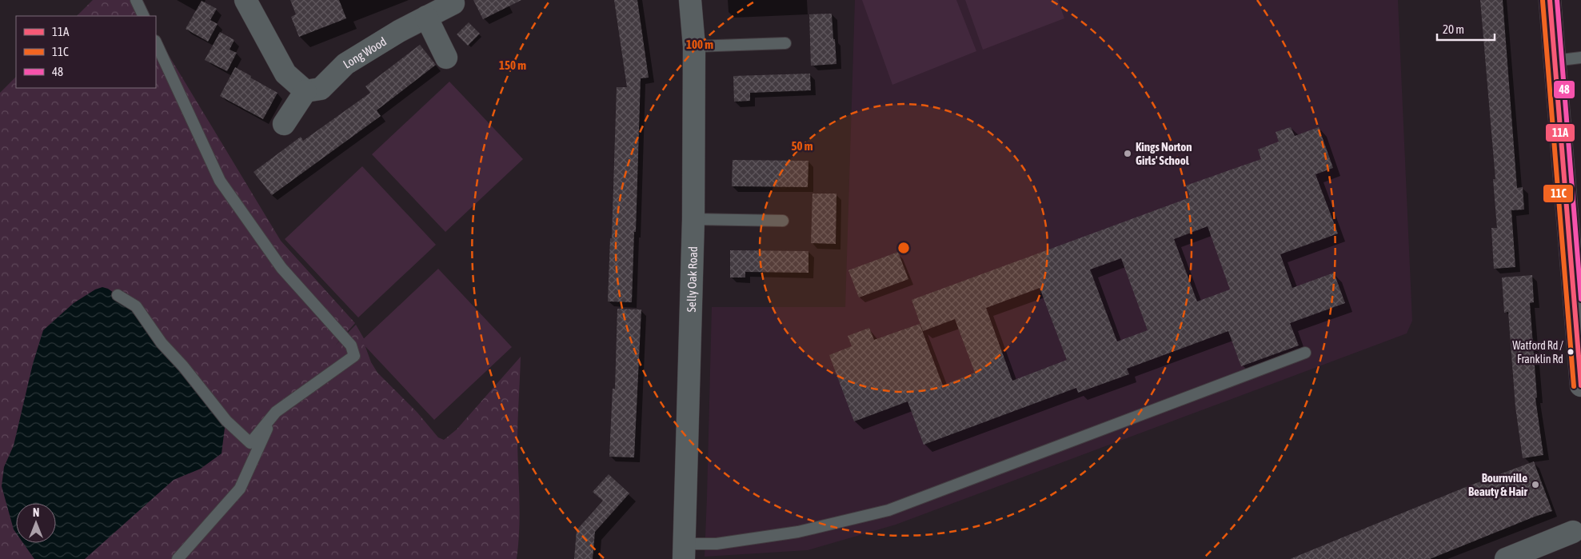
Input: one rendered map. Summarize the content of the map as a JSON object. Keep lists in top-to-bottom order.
{
  "streets": {
    "street": ["Long Wood", "Selly Oak Road"]
  },
  "places": ["Kings Norton Girls' School", "Watford Rd / Franklin Rd", "Bournville Beauty & Hair"],
  "lines": ["transit line 11A", "transit line 48", "transit line 11C"],
  "legend": ["11A", "11C", "48"],
  "scale_bar": "20 m",
  "north": "top",
  "rings": ["100 m", "150 m", "50 m"]
}
